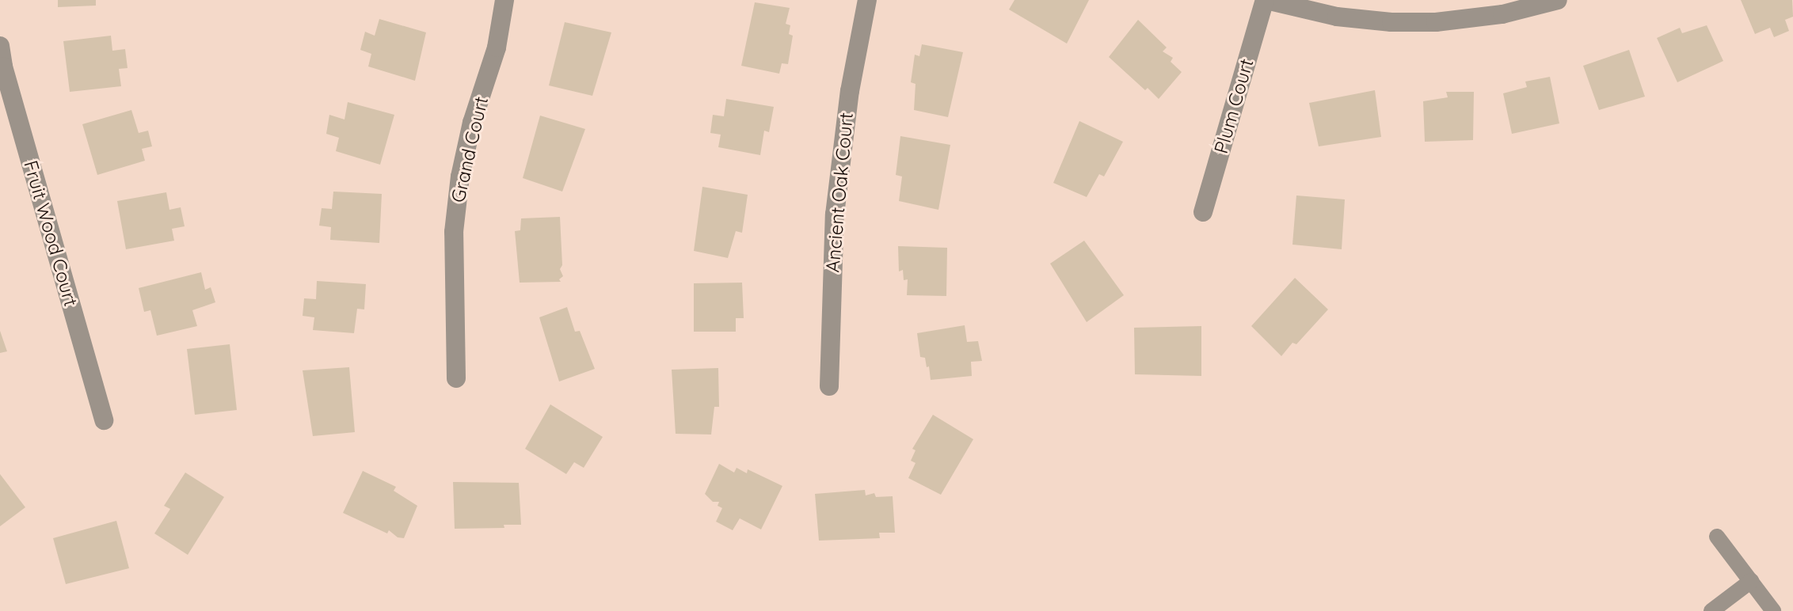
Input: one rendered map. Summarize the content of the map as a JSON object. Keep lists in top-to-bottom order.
{
  "streets": {
    "street": [
      "Plum Court",
      "Grand Court",
      "Ancient Oak Court",
      "Fruit Wood Court"
    ]
  }
}
